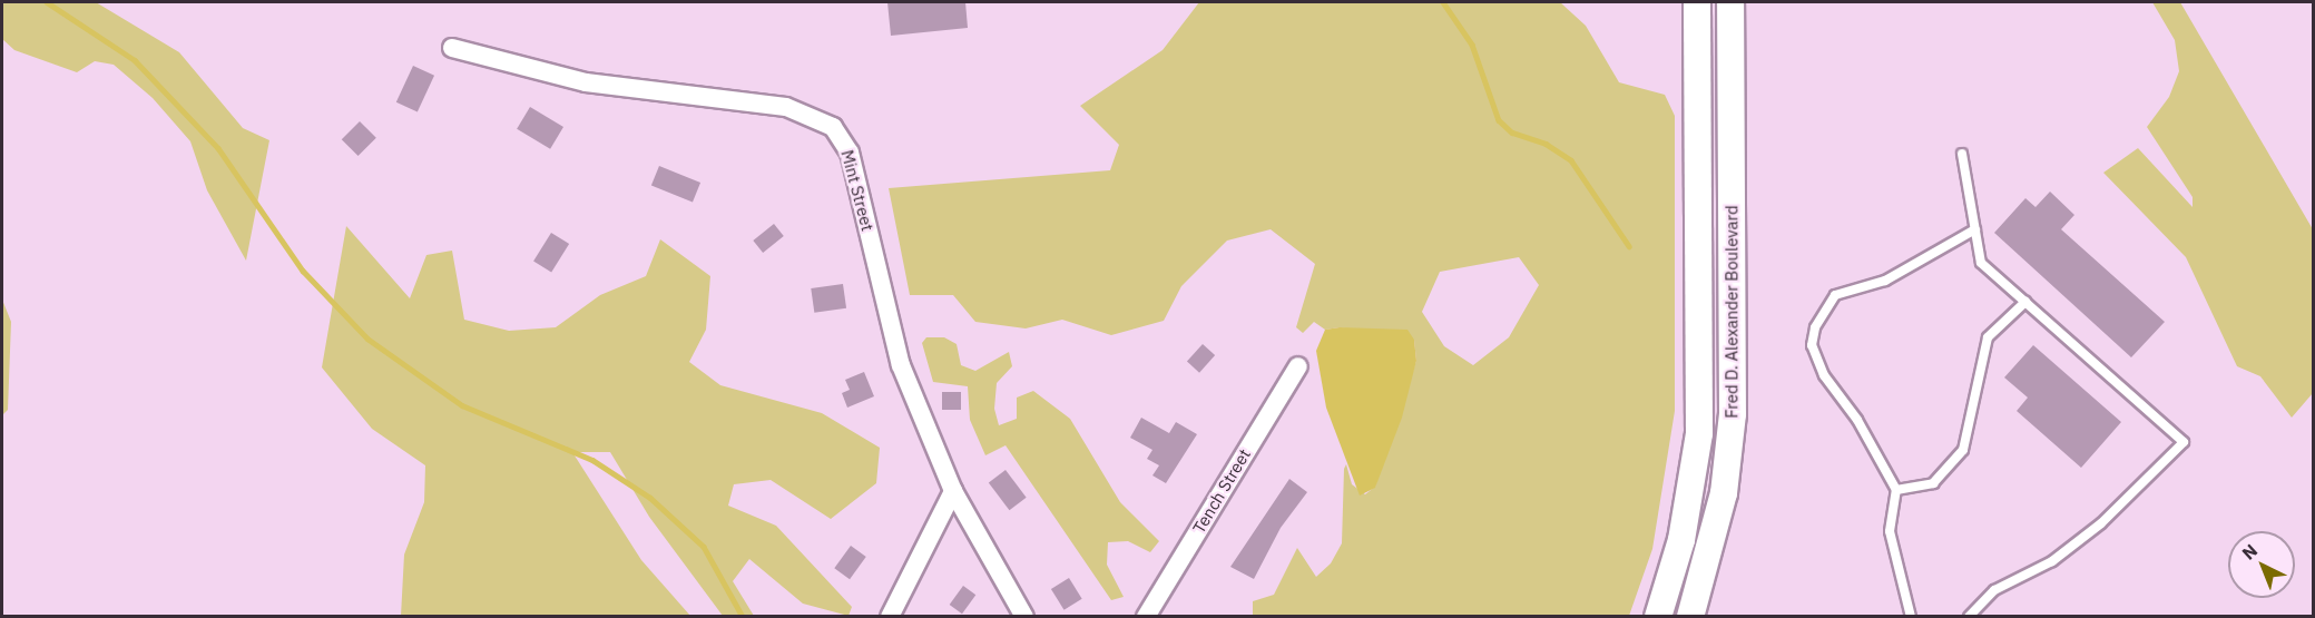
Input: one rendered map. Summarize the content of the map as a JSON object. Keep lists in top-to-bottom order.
{
  "streets": {
    "main road": ["Fred D. Alexander Boulevard"],
    "street": ["Mint Street", "Tench Street"]
  },
  "north": "top left"
}
